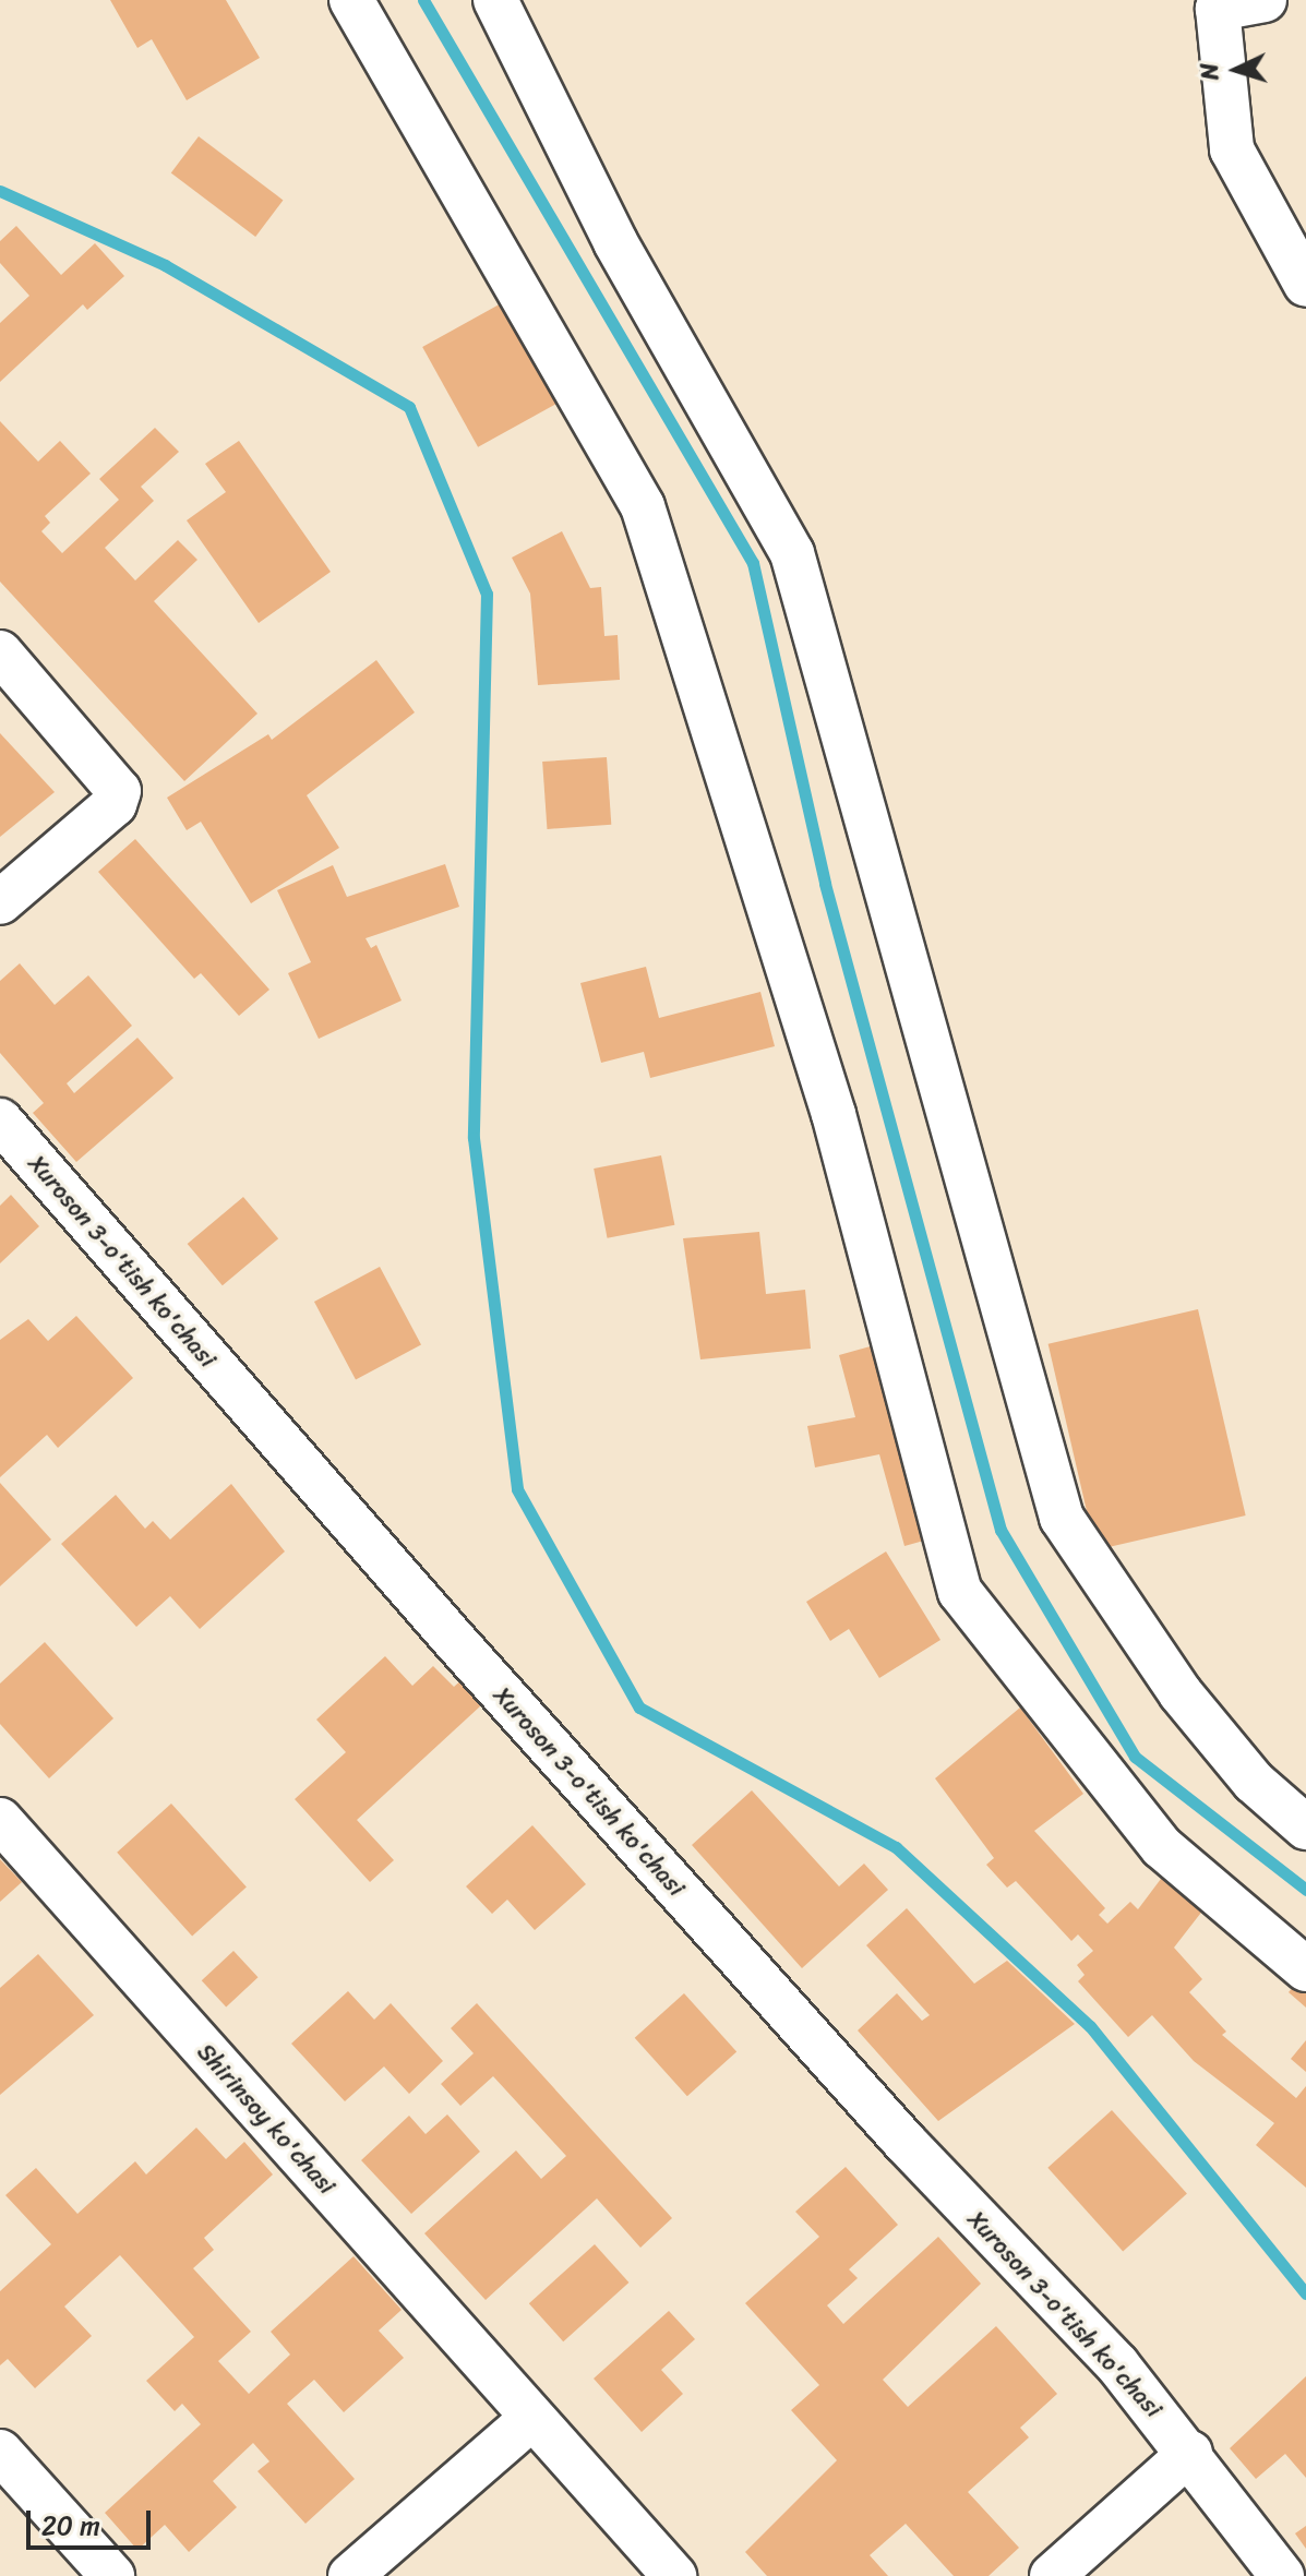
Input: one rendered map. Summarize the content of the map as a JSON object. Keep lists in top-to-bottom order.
{
  "streets": {
    "street": ["Xuroson 3-o'tish ko'chasi", "Shirinsoy ko'chasi"]
  },
  "scale_bar": "20 m",
  "north": "left"
}
